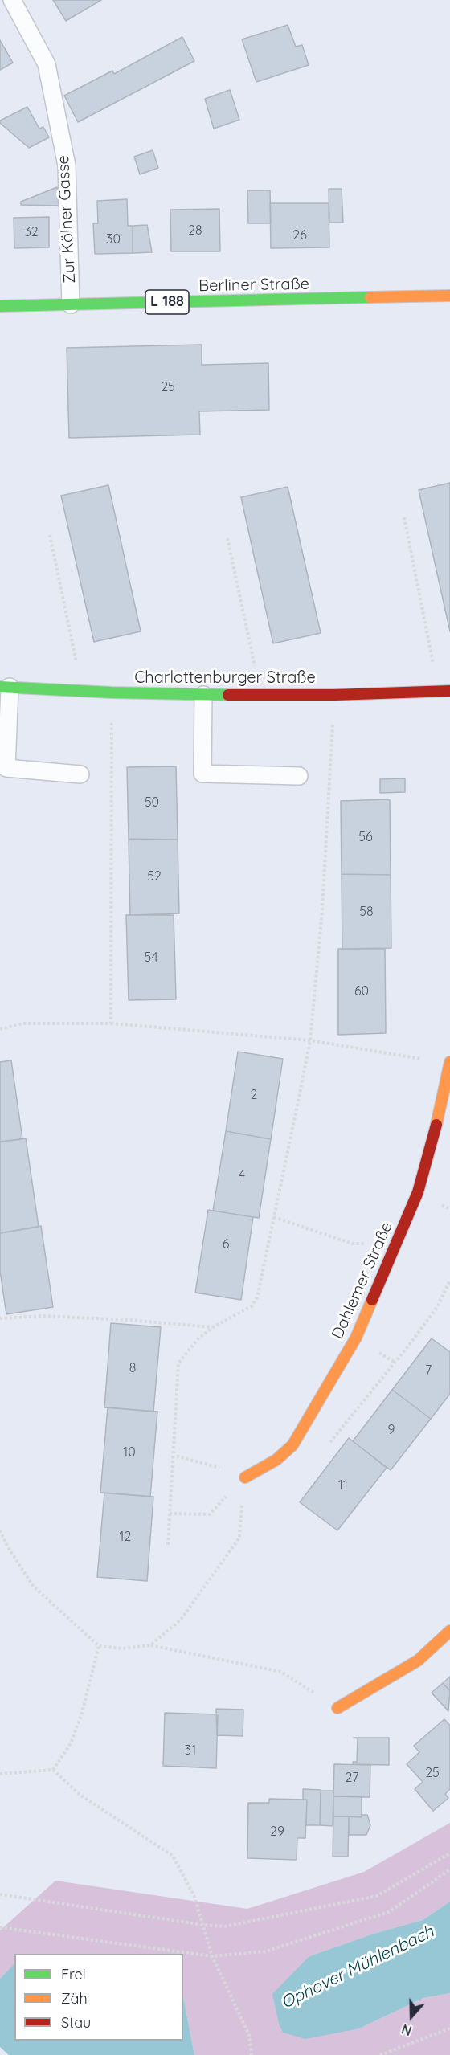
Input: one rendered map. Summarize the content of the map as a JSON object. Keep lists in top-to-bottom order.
{
  "streets": {
    "street": [
      "Berliner Straße",
      "L 188",
      "Charlottenburger Straße",
      "Dahlemer Straße"
    ],
    "lane": ["Zur Kölner Gasse"]
  },
  "crossings": [
    ["Zur Kölner Gasse", "Berliner Straße"]
  ],
  "water": ["Ophover Mühlenbach"],
  "house_numbers": [
    "28",
    "32",
    "26",
    "30",
    "25",
    "50",
    "56",
    "52",
    "58",
    "54",
    "60",
    "2",
    "4",
    "6",
    "8",
    "7",
    "9",
    "10",
    "11",
    "12",
    "31",
    "25",
    "27",
    "29"
  ],
  "legend": ["Frei", "Zäh", "Stau"],
  "north": "bottom"
}
